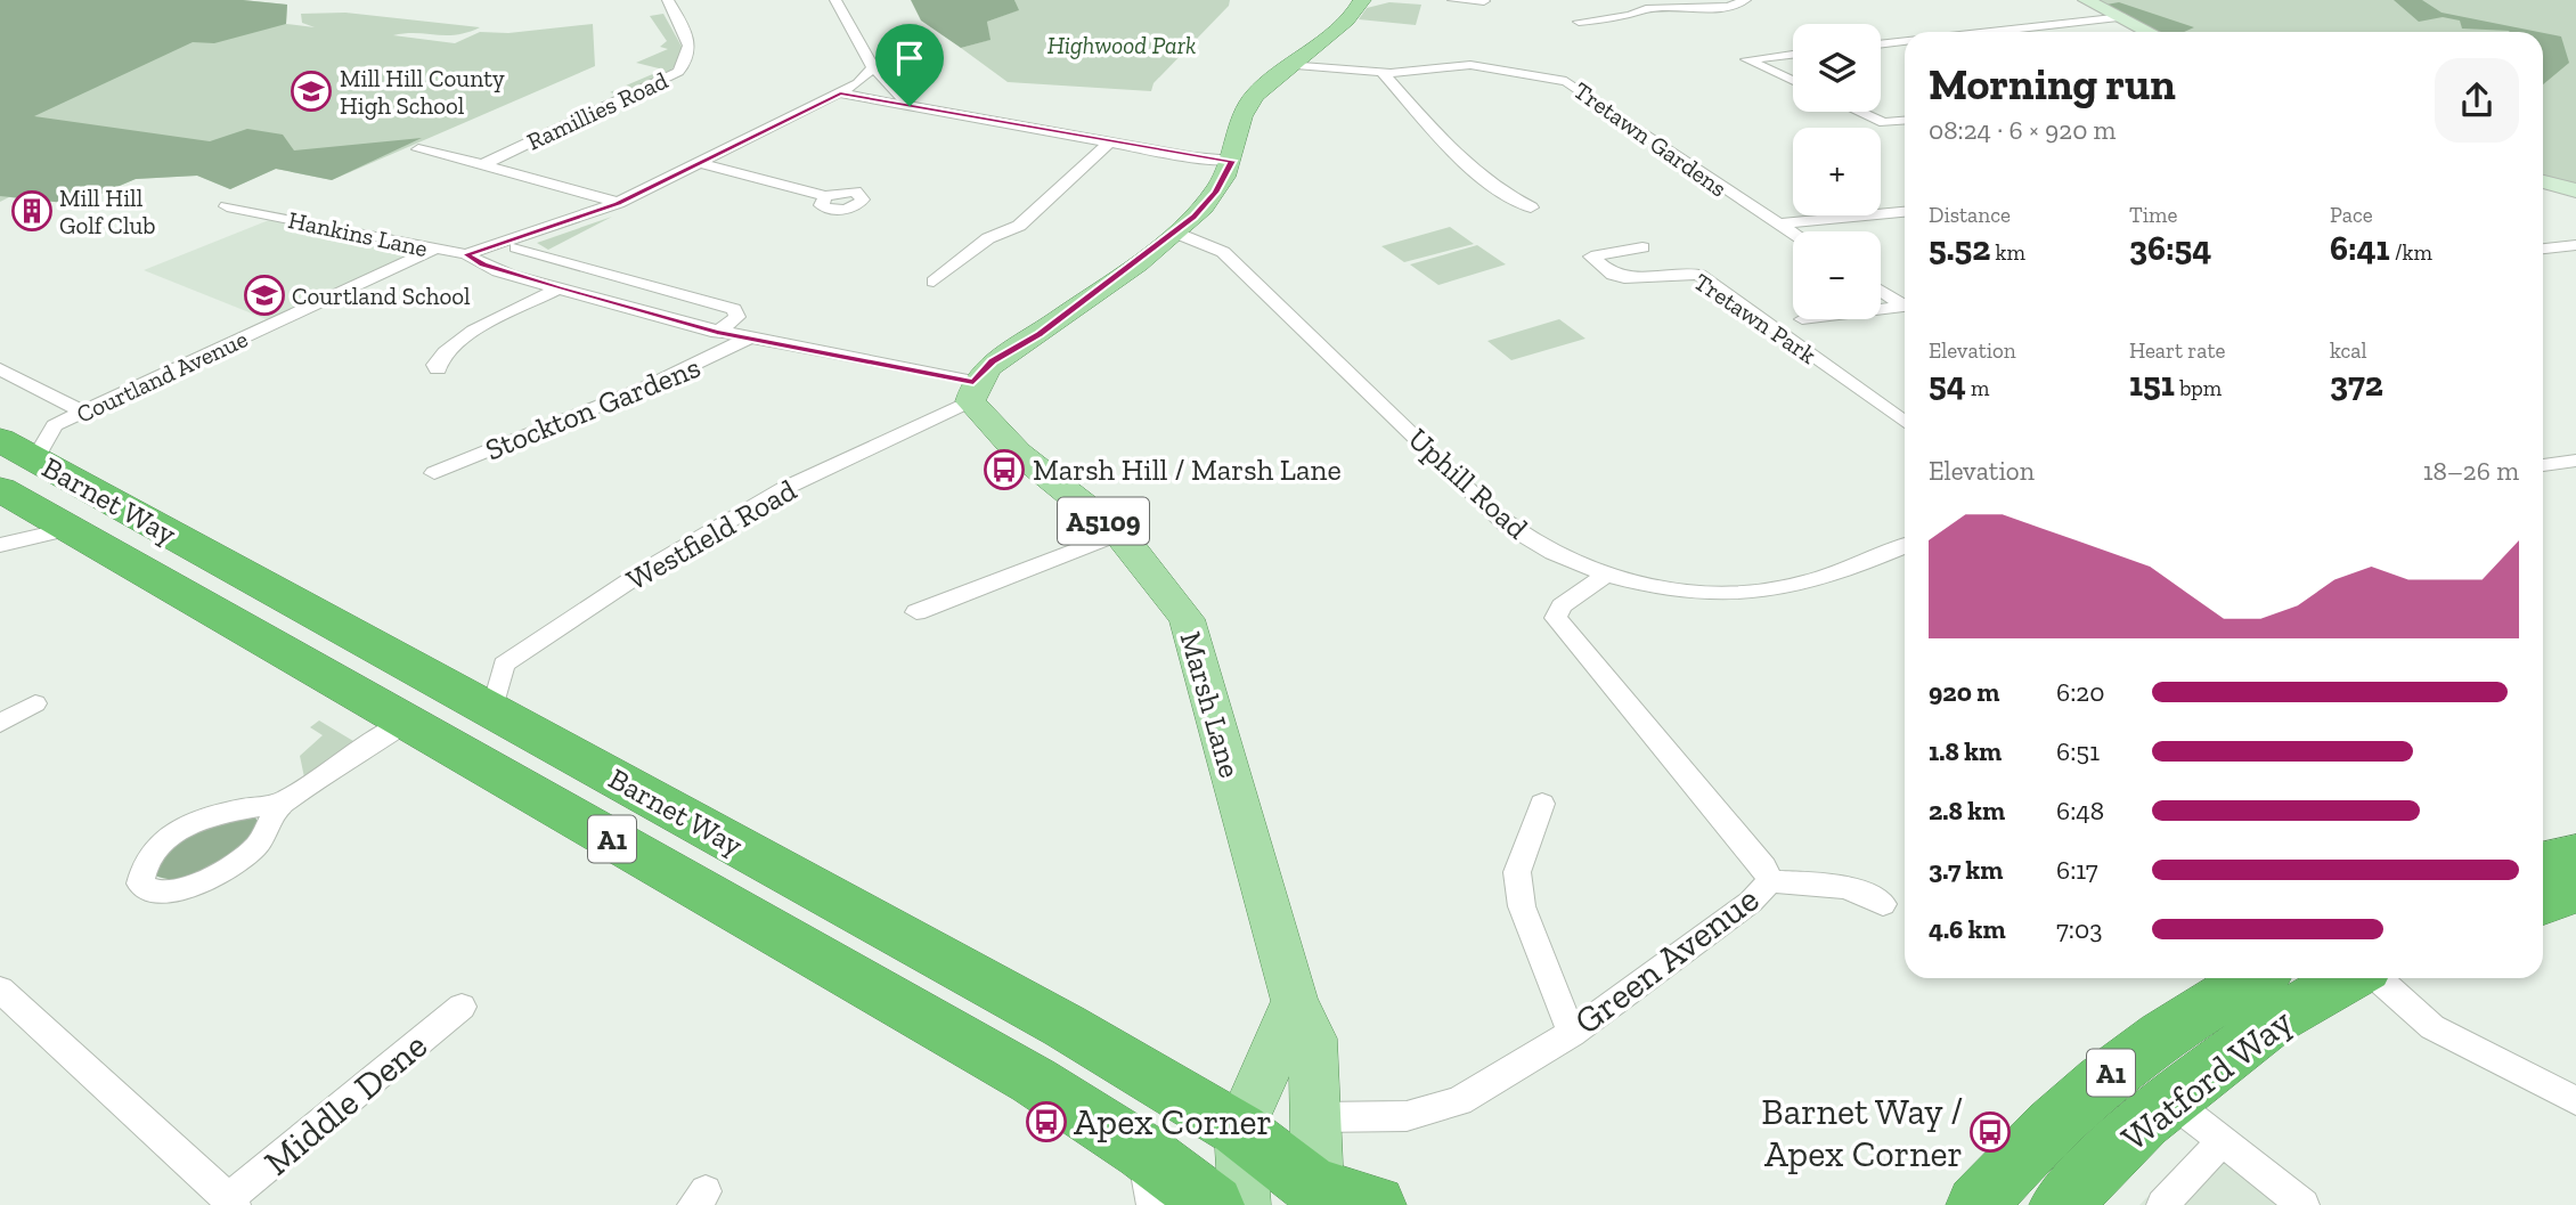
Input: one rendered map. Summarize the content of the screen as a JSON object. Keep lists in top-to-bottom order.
{
  "streets": {
    "highway": ["Barnet Way", "A1", "Watford Way"],
    "main road": ["A5109", "Marsh Lane"],
    "street": [
      "Ramillies Road",
      "Tretawn Gardens",
      "Hankins Lane",
      "Tretawn Park",
      "Courtland Avenue",
      "Stockton Gardens",
      "Uphill Road",
      "Westfield Road",
      "Green Avenue",
      "Middle Dene"
    ]
  },
  "crossings": [
    ["Hankins Lane", "Courtland Avenue"],
    ["Hankins Lane", "Stockton Gardens"],
    ["Hankins Lane", "Westfield Road"],
    ["Hankins Lane", "Marsh Lane"],
    ["Courtland Avenue", "Barnet Way"],
    ["Uphill Road", "Green Avenue"],
    ["Barnet Way", "Westfield Road"],
    ["Barnet Way", "Marsh Lane"],
    ["Barnet Way", "A1"],
    ["Westfield Road", "Marsh Lane"],
    ["Marsh Lane", "A1"],
    ["Marsh Lane", "Green Avenue"]
  ],
  "parks": ["Highwood Park"],
  "places": {
    "school or university": ["Mill Hill County High School", "Courtland School"],
    "building": ["Mill Hill Golf Club"],
    "bus stop": ["Marsh Hill / Marsh Lane", "Apex Corner", "Barnet Way / Apex Corner"]
  },
  "page": {
    "map_buttons": ["+", "−"],
    "heading": ["Morning run", "08:24 · 6 × 920 m"],
    "stats": [
      ["Distance", "5.52 km"],
      ["Time", "36:54"],
      ["Pace", "6:41 /km"],
      ["Elevation", "54 m"],
      ["Heart rate", "151 bpm"],
      ["kcal", "372"]
    ],
    "chart": ["Elevation", "18–26 m"],
    "list": [
      {
        "name": "920 m",
        "note": "6:20"
      },
      {
        "name": "1.8 km",
        "note": "6:51"
      },
      {
        "name": "2.8 km",
        "note": "6:48"
      },
      {
        "name": "3.7 km",
        "note": "6:17"
      },
      {
        "name": "4.6 km",
        "note": "7:03"
      }
    ]
  }
}
